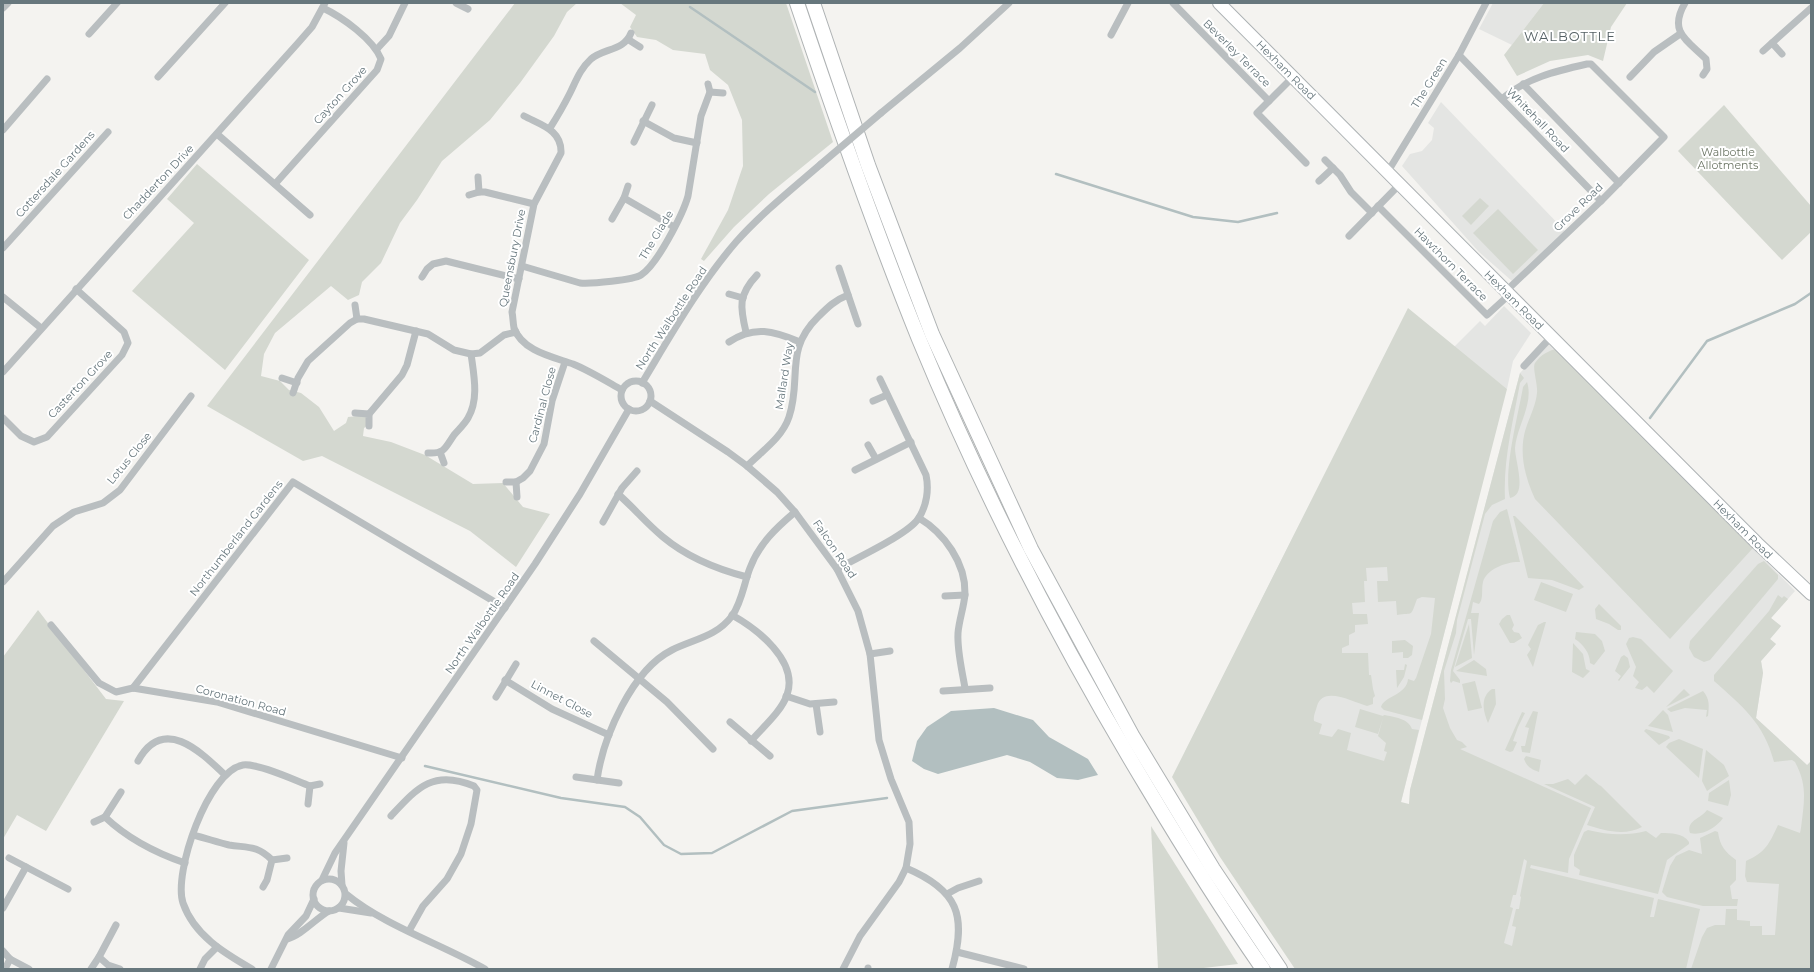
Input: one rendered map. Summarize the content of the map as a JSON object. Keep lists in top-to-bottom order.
{
  "streets": {
    "main road": ["Hexham Road"],
    "street": [
      "Beverley Terrace",
      "The Green",
      "Cayton Grove",
      "Whitehall Road",
      "Cottersdale Gardens",
      "Chadderton Drive",
      "Grove Road",
      "The Glade",
      "Queensbury Drive",
      "Hawthorn Terrace",
      "North Walbottle Road",
      "Mallard Way",
      "Casterton Grove",
      "Cardinal Close",
      "Lotus Close",
      "Northumberland Gardens",
      "Falcon Road",
      "Linnet Close",
      "Coronation Road"
    ]
  },
  "crossings": [
    ["Hexham Road", "The Green"],
    ["Hexham Road", "Grove Road"],
    ["Hexham Road", "Hawthorn Terrace"],
    ["The Green", "Whitehall Road"],
    ["Whitehall Road", "Grove Road"],
    ["Chadderton Drive", "Casterton Grove"],
    ["Grove Road", "Hawthorn Terrace"],
    ["The Glade", "Queensbury Drive"],
    ["North Walbottle Road", "Northumberland Gardens"],
    ["North Walbottle Road", "Falcon Road"],
    ["North Walbottle Road", "Coronation Road"],
    ["Mallard Way", "Falcon Road"],
    ["Northumberland Gardens", "Coronation Road"]
  ],
  "districts": ["WALBOTTLE"],
  "parks": ["Walbottle Allotments"]
}
